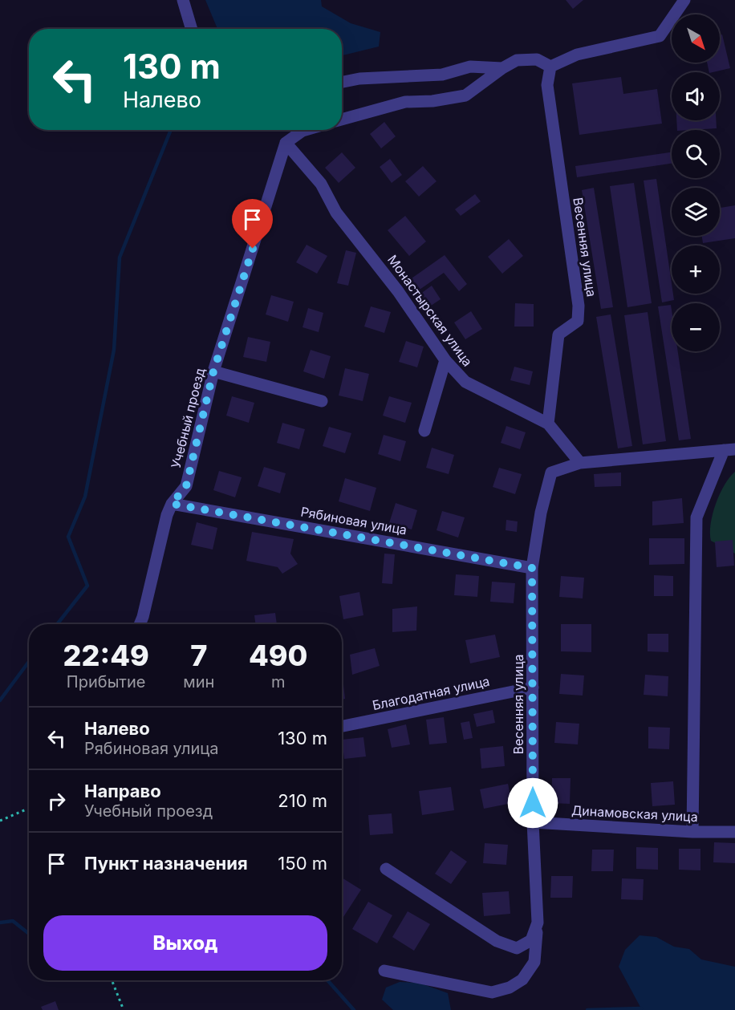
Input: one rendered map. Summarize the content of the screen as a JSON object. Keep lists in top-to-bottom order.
{
  "streets": {
    "street": [
      "Весенняя улица",
      "Монастырская улица",
      "Учебный проезд",
      "Рябиновая улица",
      "Благодатная улица",
      "Динамовская улица"
    ]
  },
  "crossings": [
    ["Весенняя улица", "Монастырская улица"],
    ["Весенняя улица", "Рябиновая улица"],
    ["Весенняя улица", "Благодатная улица"],
    ["Весенняя улица", "Динамовская улица"],
    ["Монастырская улица", "Учебный проезд"],
    ["Учебный проезд", "Рябиновая улица"]
  ],
  "north": "bottom right",
  "page": {
    "map_buttons": ["+", "−"],
    "turn": ["130 m", "Налево"],
    "eta": [
      "22:49",
      "Прибытие",
      "7",
      "мин",
      "490",
      "m"
    ],
    "list": [
      {
        "name": "Налево",
        "note": "Рябиновая улица",
        "value": "130 m"
      },
      {
        "name": "Направо",
        "note": "Учебный проезд",
        "value": "210 m"
      },
      {
        "name": "Пункт назначения",
        "value": "150 m"
      }
    ],
    "buttons": "Выход"
  }
}
